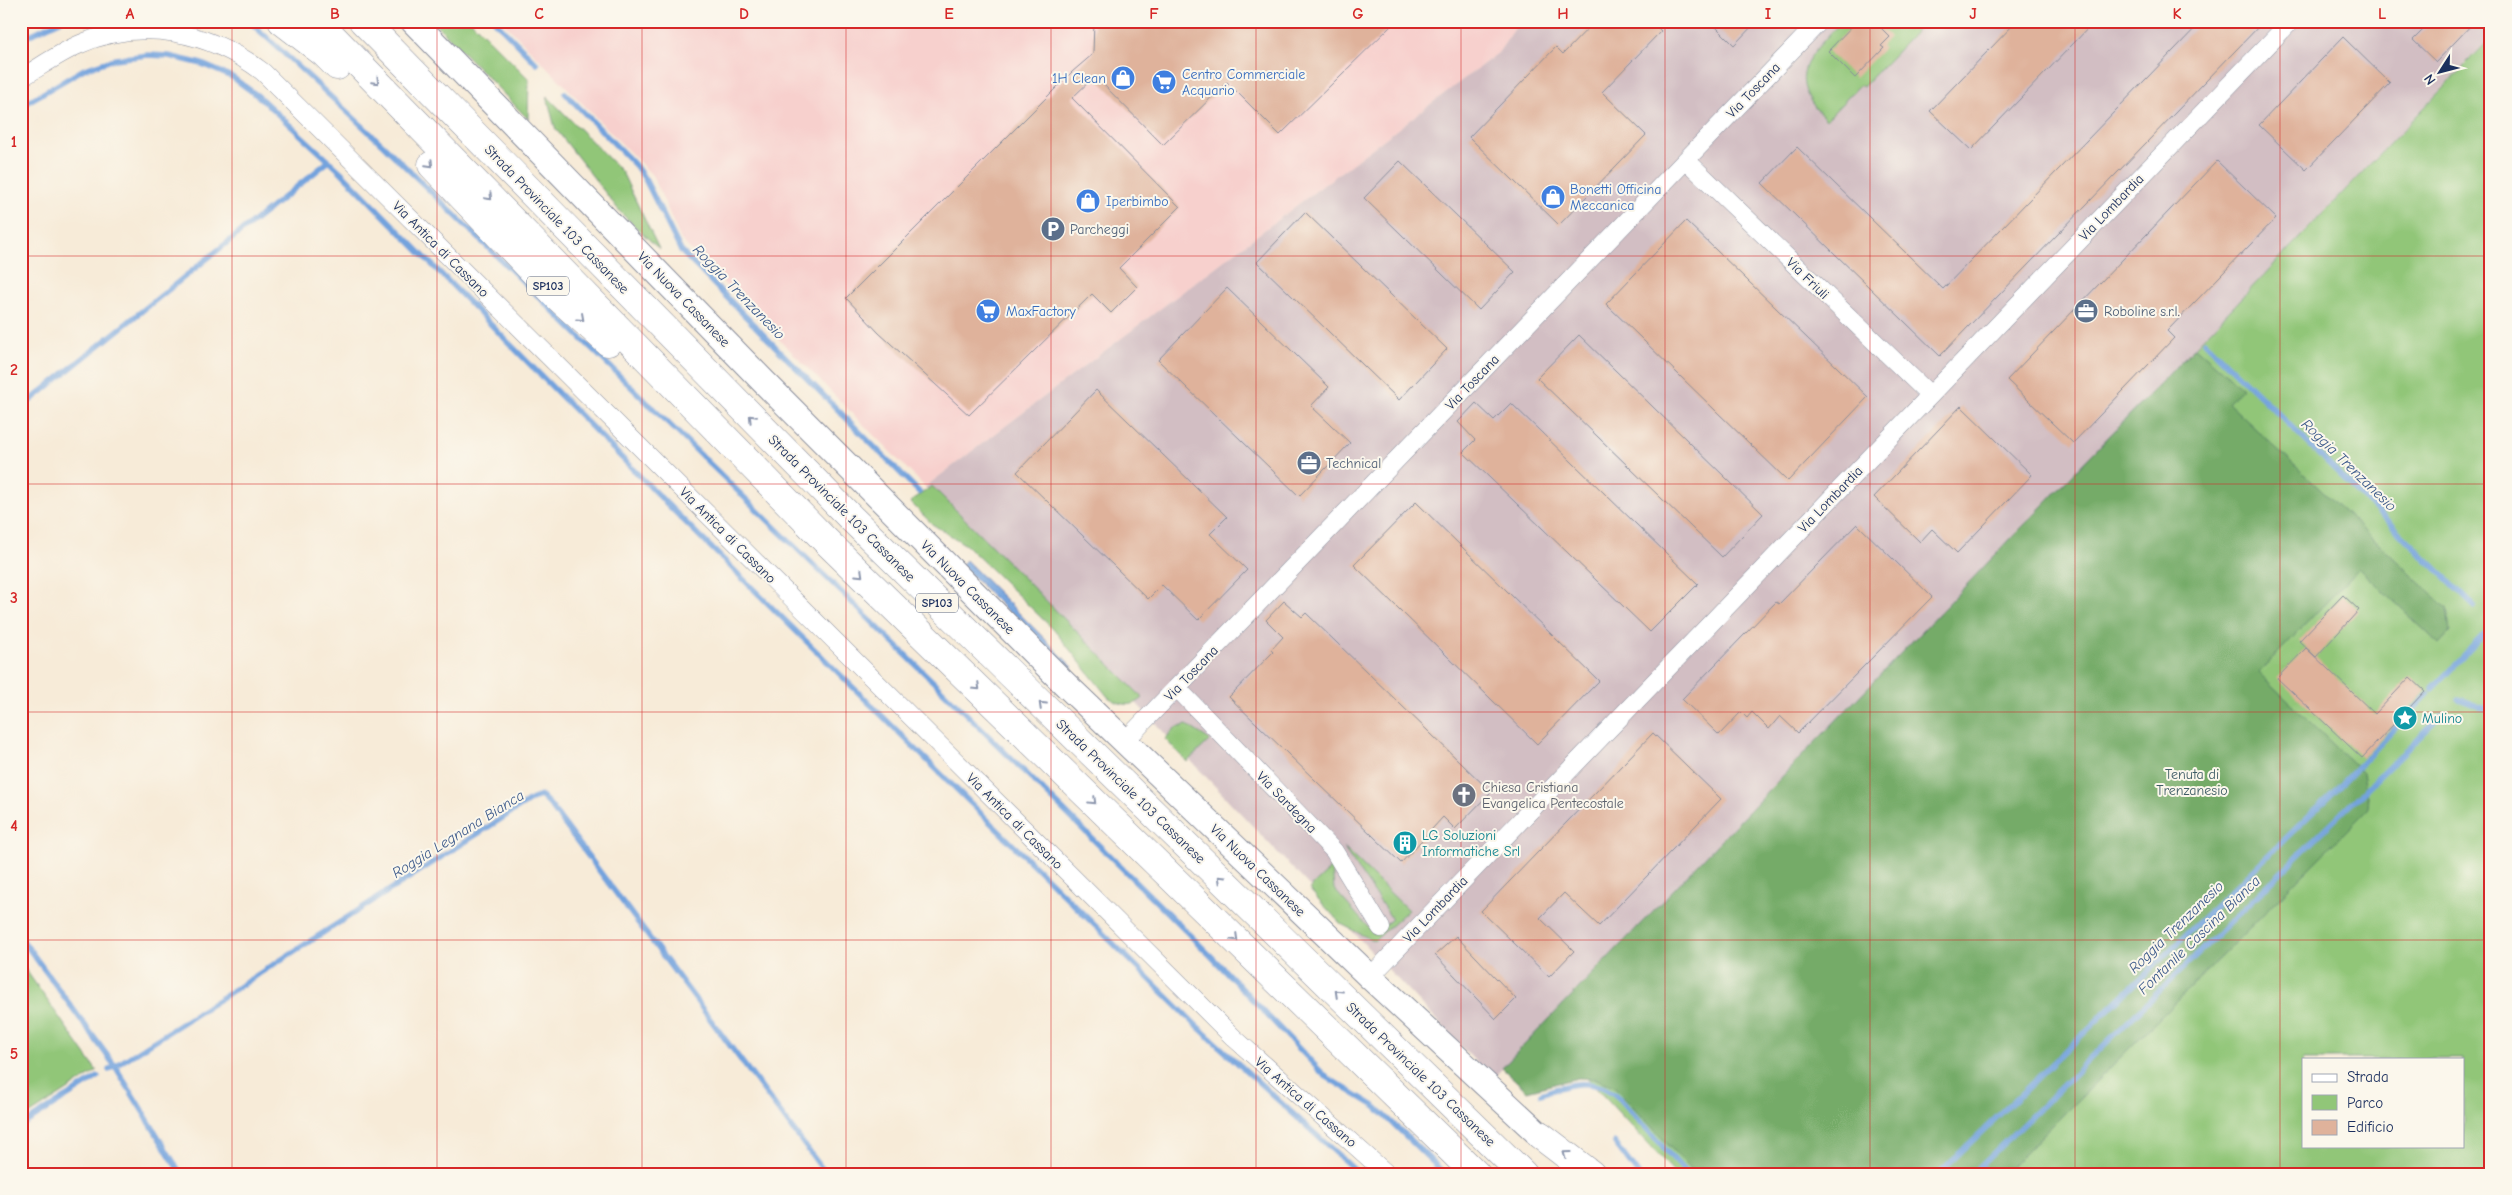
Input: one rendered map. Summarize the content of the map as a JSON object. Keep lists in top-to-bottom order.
{
  "streets": {
    "highway": ["Strada Provinciale 103 Cassanese", "SP103"],
    "street": [
      "Via Toscana",
      "Via Lombardia",
      "Via Antica di Cassano",
      "Via Friuli",
      "Via Nuova Cassanese",
      "Via Sardegna"
    ]
  },
  "crossings": [
    ["Via Toscana", "Via Friuli"],
    ["Via Toscana", "Via Nuova Cassanese"],
    ["Via Toscana", "Via Sardegna"],
    ["Via Lombardia", "Via Friuli"],
    ["Via Lombardia", "Via Nuova Cassanese"],
    ["SP103", "Via Nuova Cassanese"]
  ],
  "water": ["Roggia Trenzanesio", "Roggia Legnana Bianca", "Fontanile Cascina Bianca"],
  "parks": ["Tenuta di Trenzanesio"],
  "places": {
    "shop": ["1H Clean", "Bonetti Officina Meccanica", "Iperbimbo"],
    "supermarket": ["Centro Commerciale Acquario", "MaxFactory"],
    "parking": ["Parcheggi"],
    "office": ["Roboline s.r.l.", "Technical"],
    "place": ["Mulino"],
    "church": ["Chiesa Cristiana Evangelica Pentecostale"],
    "building": ["LG Soluzioni Informatiche Srl"]
  },
  "legend": ["Strada", "Parco", "Edificio"],
  "north": "bottom left",
  "grid": {
    "columns": [
      "A",
      "B",
      "C",
      "D",
      "E",
      "F",
      "G",
      "H",
      "I",
      "J",
      "K",
      "L"
    ],
    "rows": [
      "1",
      "2",
      "3",
      "4",
      "5"
    ]
  }
}
